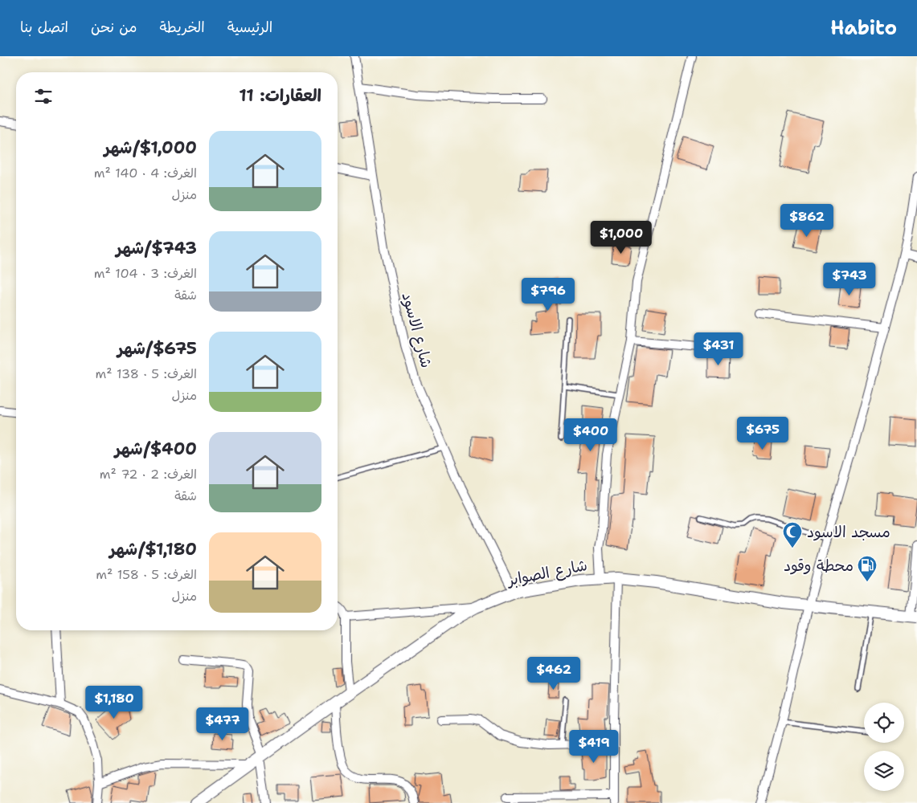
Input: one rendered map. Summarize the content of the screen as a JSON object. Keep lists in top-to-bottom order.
{
  "streets": {
    "street": ["شارع الاسود", "شارع الصوابر"]
  },
  "crossings": [
    ["شارع الاسود", "شارع الصوابر"]
  ],
  "places": {
    "mosque": ["مسجد الاسود"],
    "fuel station": ["محطة وقود"]
  },
  "page": {
    "header": "Habito",
    "nav": [
      "الرئيسية",
      "الخريطة",
      "من نحن",
      "اتصل بنا"
    ],
    "heading": "العقارات: 11",
    "list": [
      {
        "name": "$1,000/شهر",
        "note": "الغرف: 4 · 140 m² · منزل"
      },
      {
        "name": "$743/شهر",
        "note": "الغرف: 3 · 104 m² · شقة"
      },
      {
        "name": "$675/شهر",
        "note": "الغرف: 5 · 138 m² · منزل"
      },
      {
        "name": "$400/شهر",
        "note": "الغرف: 2 · 72 m² · شقة"
      },
      {
        "name": "$1,180/شهر",
        "note": "الغرف: 5 · 158 m² · منزل"
      }
    ],
    "price": [
      "$862",
      "$1,000",
      "$743",
      "$796",
      "$431",
      "$675",
      "$400",
      "$462",
      "$1,180",
      "$477",
      "$419"
    ]
  }
}
